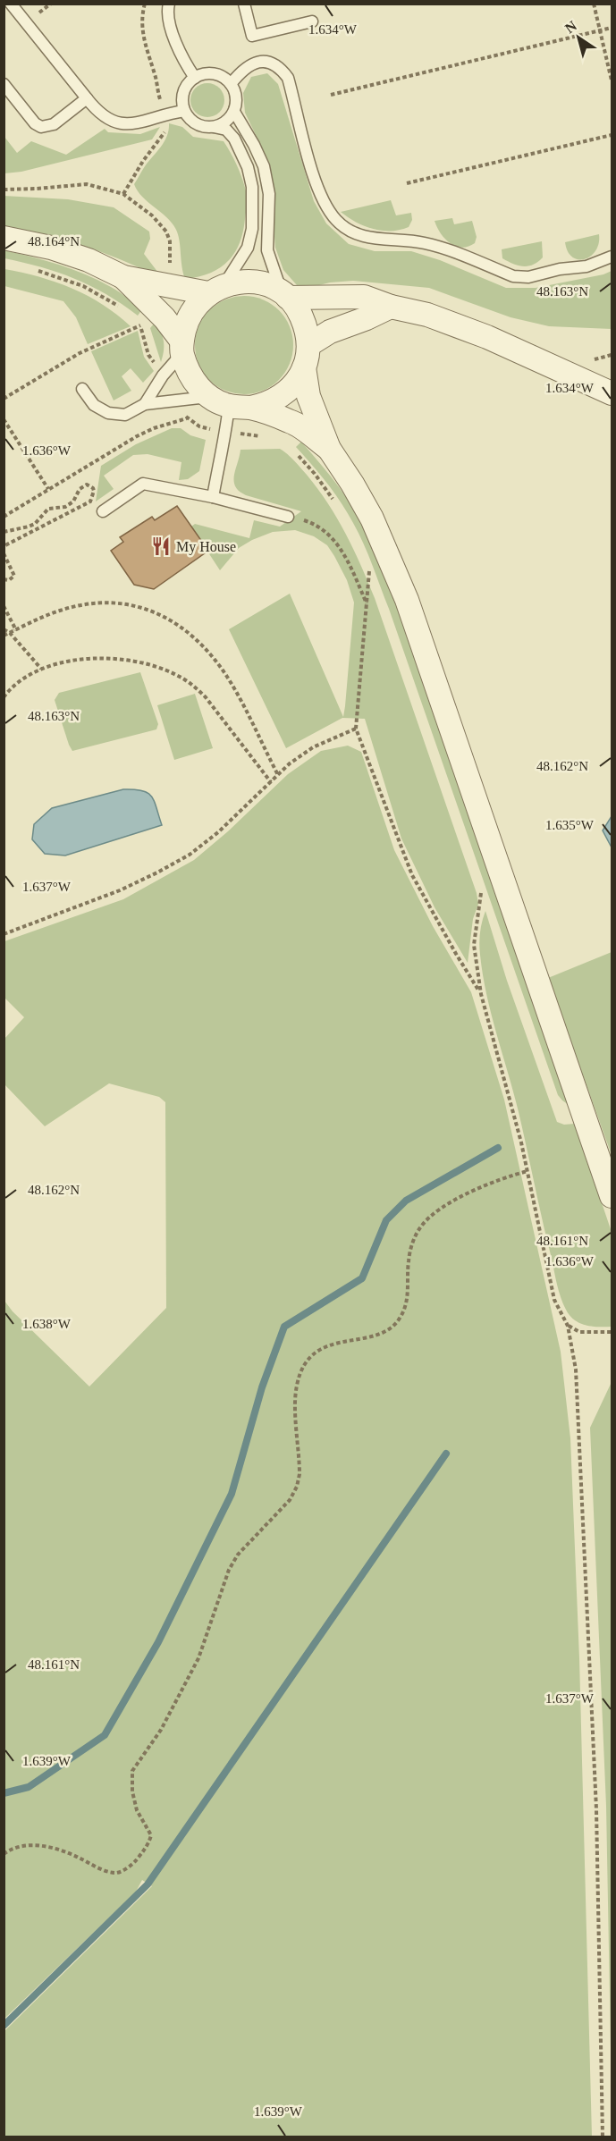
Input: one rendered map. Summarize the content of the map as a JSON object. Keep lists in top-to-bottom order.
{
  "places": {
    "restaurant": ["My House"]
  },
  "north": "top left",
  "coordinates": [
    "1.634°W",
    "48.164°N",
    "48.163°N",
    "1.636°W",
    "48.162°N",
    "1.635°W",
    "1.637°W",
    "48.161°N",
    "1.638°W",
    "1.639°W"
  ]
}
